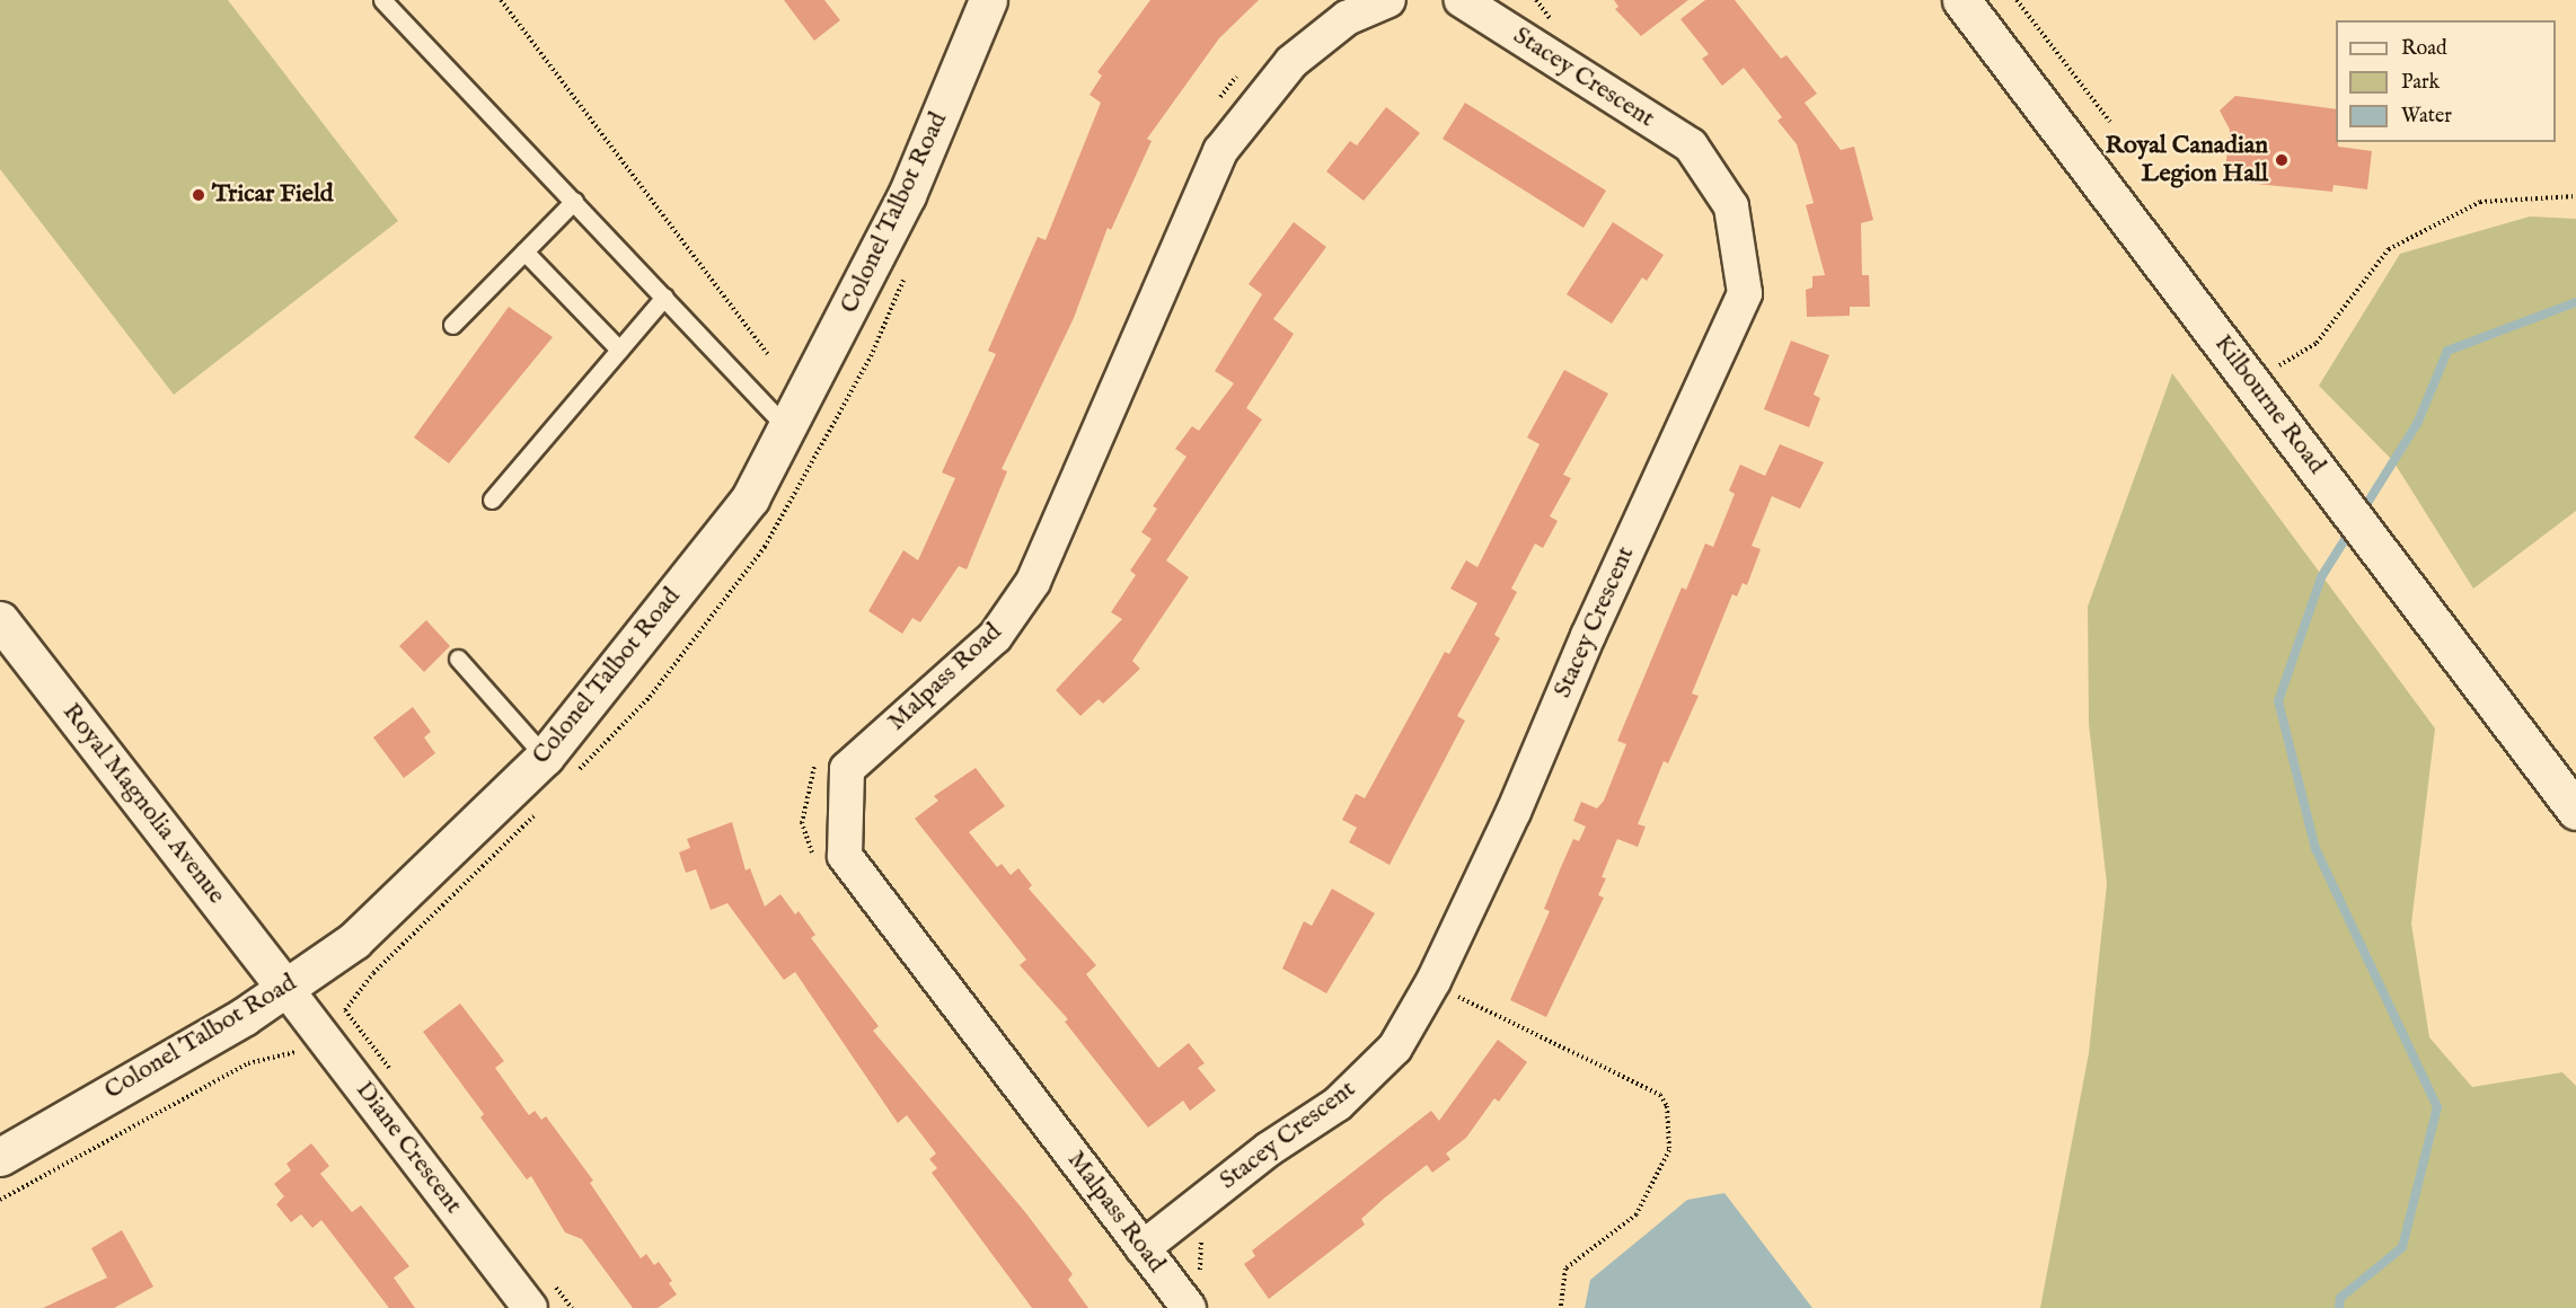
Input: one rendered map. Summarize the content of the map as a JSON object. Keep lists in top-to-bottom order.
{
  "streets": {
    "main road": ["Colonel Talbot Road", "Kilbourne Road", "Royal Magnolia Avenue"],
    "street": ["Stacey Crescent", "Malpass Road", "Diane Crescent"]
  },
  "crossings": [
    ["Stacey Crescent", "Malpass Road"],
    ["Colonel Talbot Road", "Royal Magnolia Avenue"],
    ["Colonel Talbot Road", "Diane Crescent"],
    ["Royal Magnolia Avenue", "Diane Crescent"]
  ],
  "places": ["Royal Canadian Legion Hall", "Tricar Field"],
  "legend": ["Road", "Park", "Water"]
}
